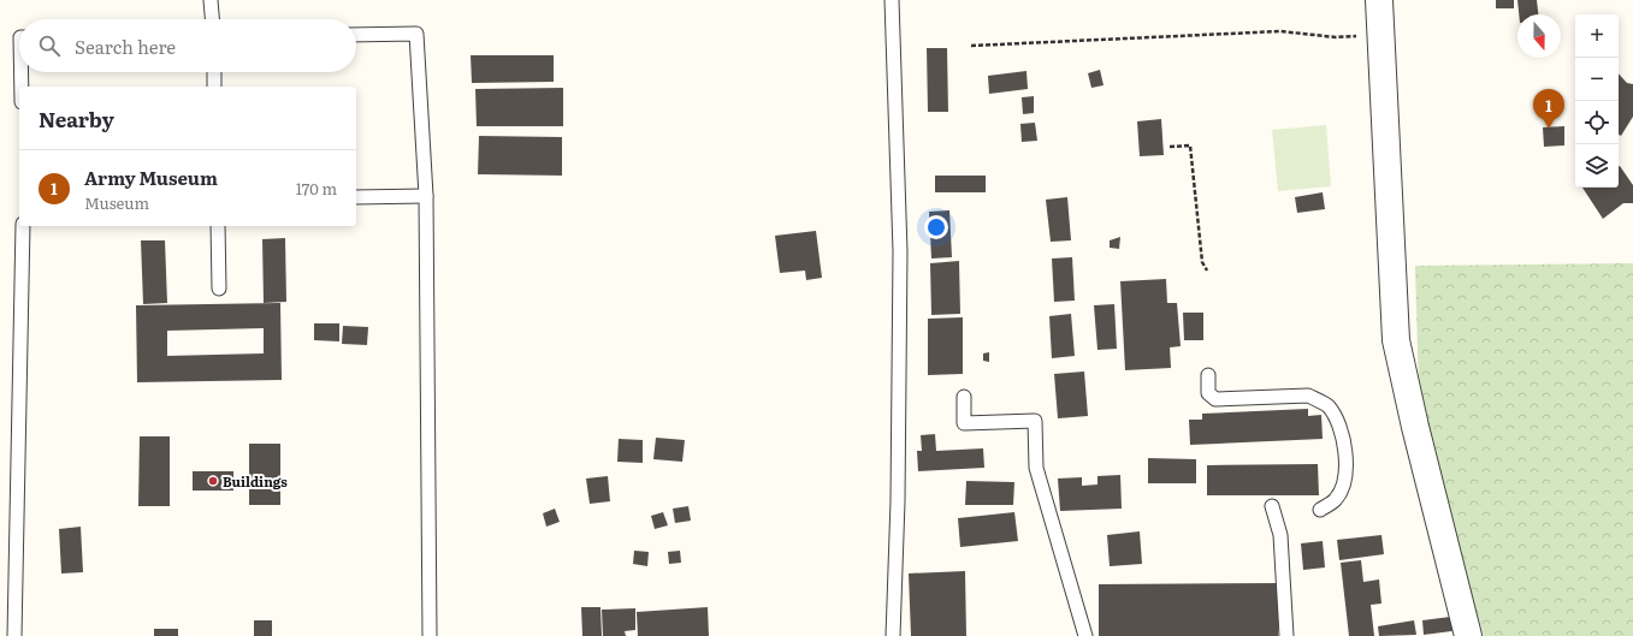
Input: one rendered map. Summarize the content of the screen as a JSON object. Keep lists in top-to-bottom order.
{
  "places": ["Buildings"],
  "north": "bottom",
  "page": {
    "map_buttons": ["+", "−"],
    "search": "Search here",
    "heading": "Nearby",
    "pins": "1",
    "list": [
      {
        "mark": "1",
        "name": "Army Museum",
        "note": "Museum",
        "value": "170 m"
      }
    ]
  }
}
